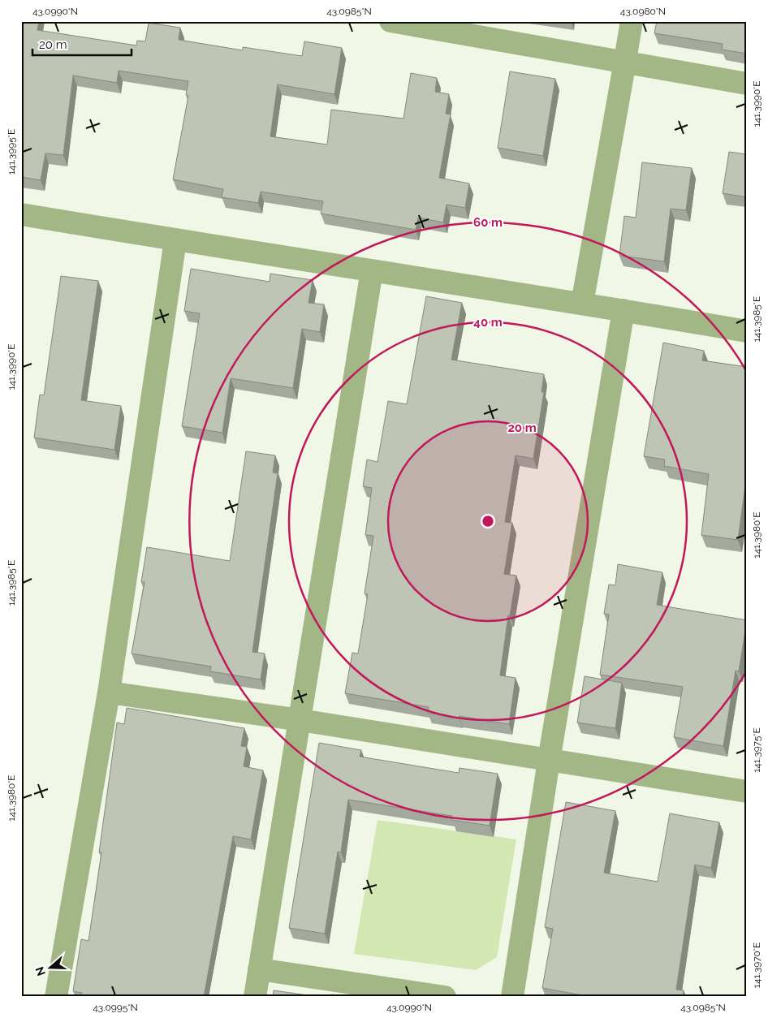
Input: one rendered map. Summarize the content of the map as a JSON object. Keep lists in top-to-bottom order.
{
  "scale_bar": "20 m",
  "north": "left",
  "coordinates": [
    "43.0990°N",
    "43.0985°N",
    "43.0980°N",
    "141.3990°E",
    "141.3995°E",
    "141.3985°E",
    "141.3980°E",
    "141.3975°E",
    "141.3970°E",
    "43.0995°N"
  ],
  "rings": ["60 m", "40 m", "20 m"]
}
